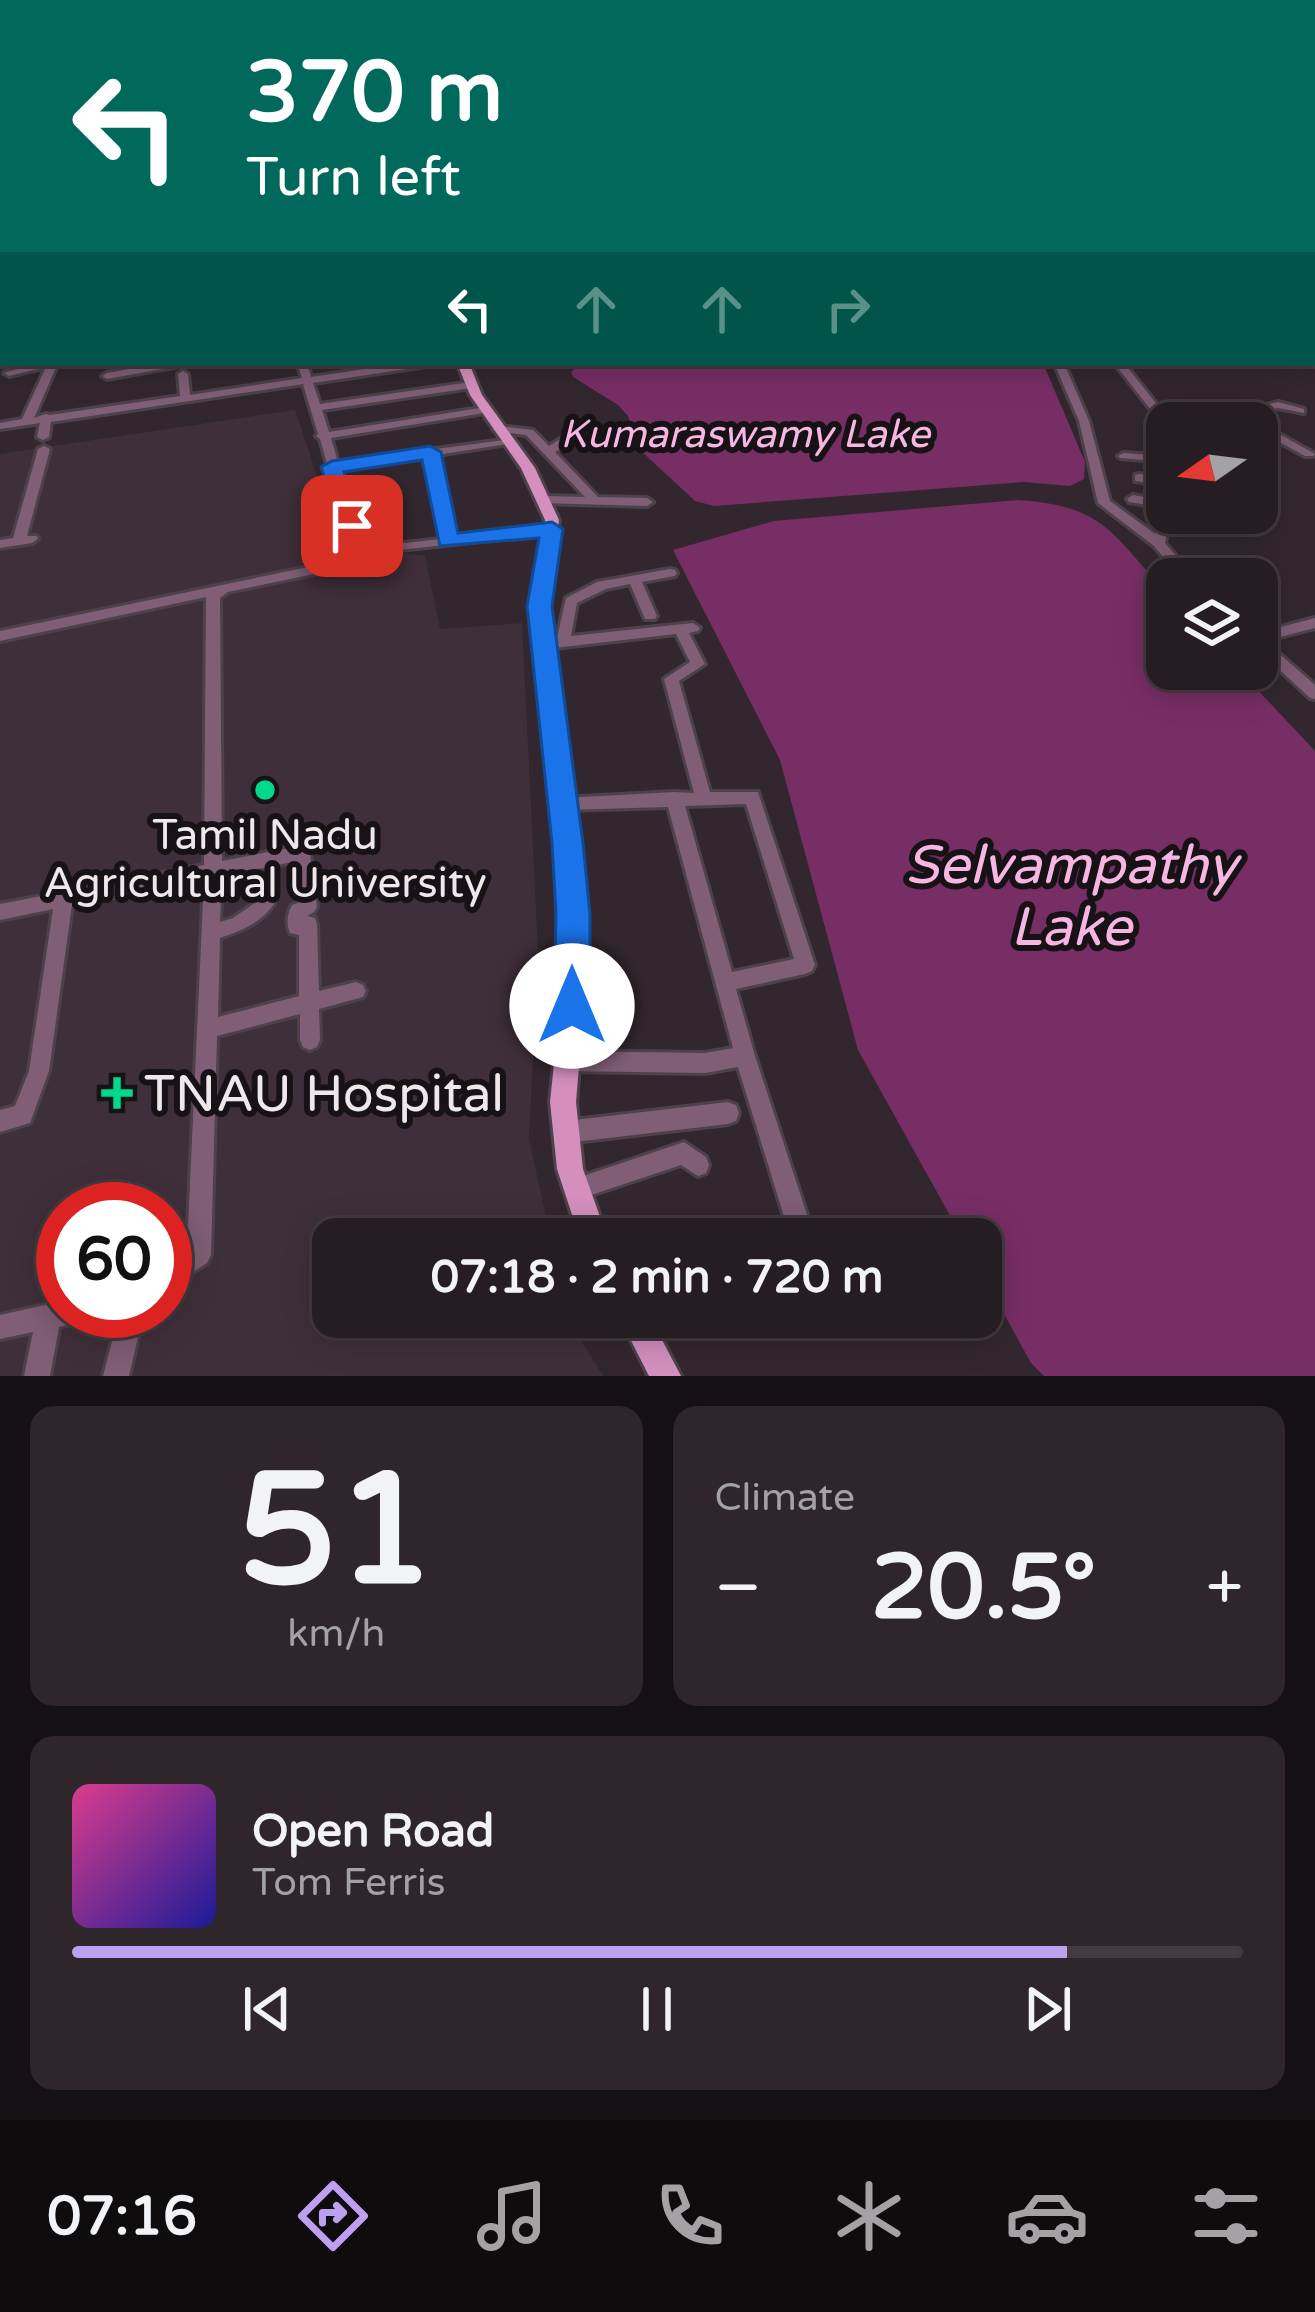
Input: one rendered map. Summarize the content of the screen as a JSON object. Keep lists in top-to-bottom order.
{
  "water": ["Kumaraswamy Lake", "Selvampathy Lake"],
  "places": {
    "other": ["Tamil Nadu Agricultural University"],
    "health": ["TNAU Hospital"]
  },
  "north": "left",
  "page": {
    "turn": ["370 m", "Turn left"],
    "limit": "60",
    "trip": "07:18 · 2 min · 720 m",
    "tile": [
      ["51", "km/h"],
      "Climate"
    ],
    "heat": ["−", "20.5°", "+"],
    "song": ["Open Road", "Tom Ferris"],
    "tabs": "07:16"
  }
}
